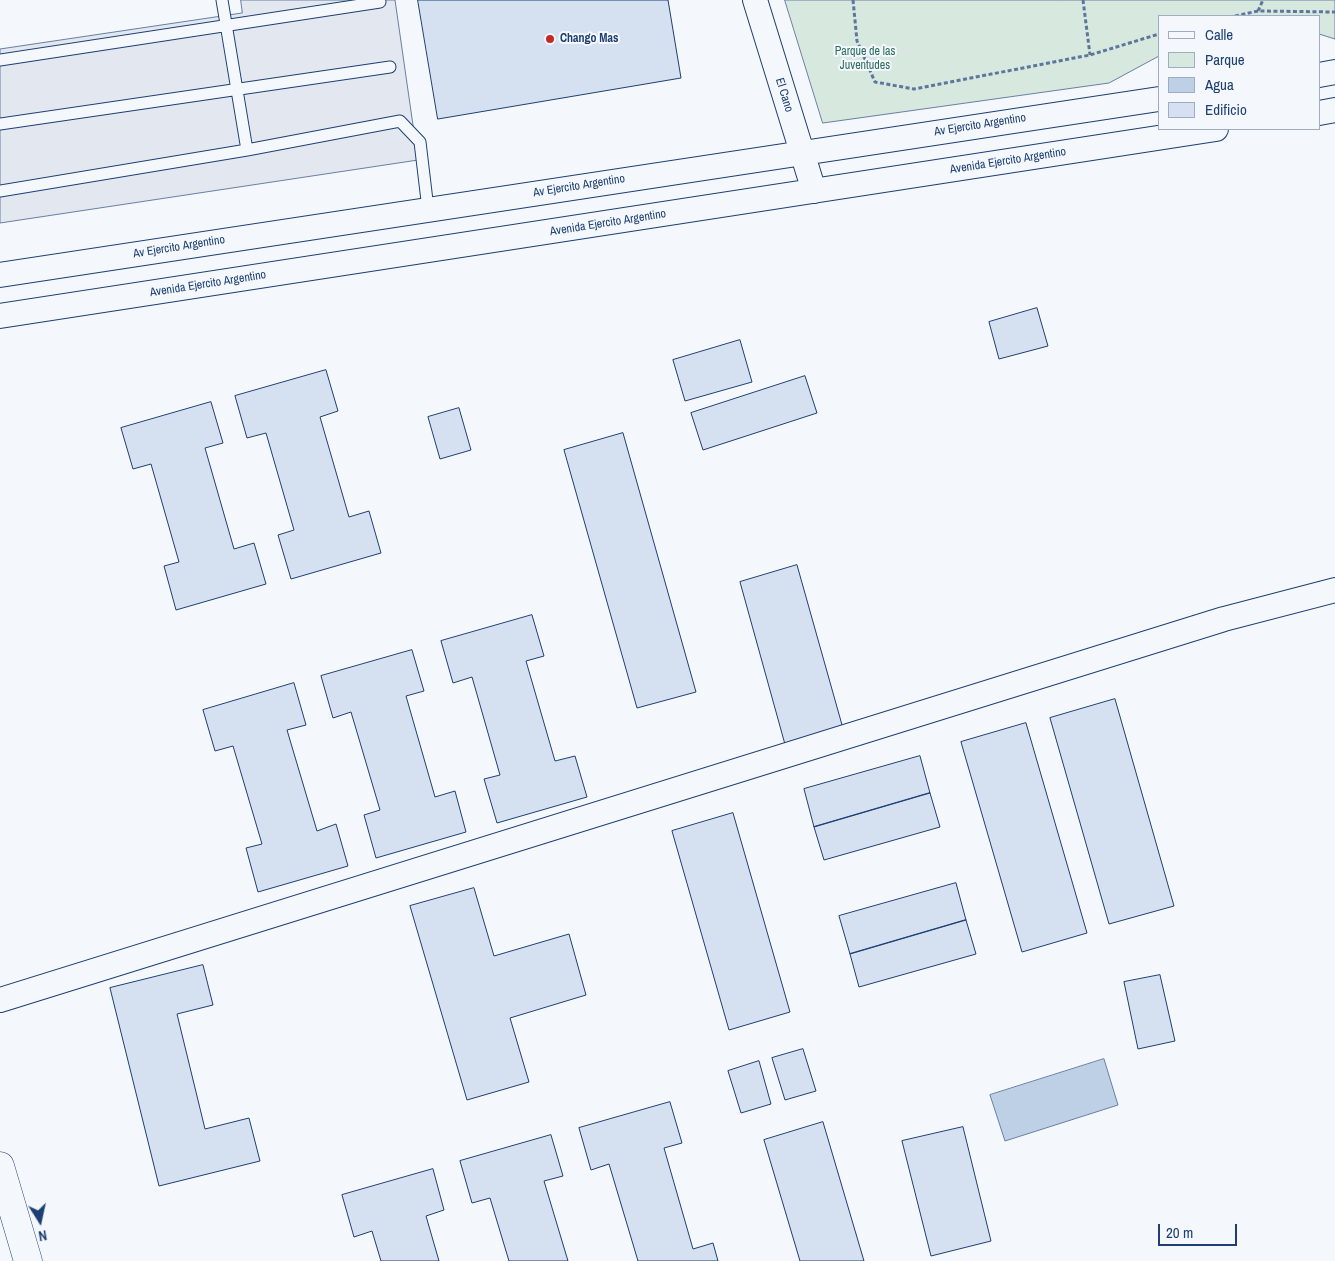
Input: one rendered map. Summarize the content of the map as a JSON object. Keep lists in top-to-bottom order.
{
  "streets": {
    "street": ["El Cano", "Av Ejercito Argentino", "Avenida Ejercito Argentino"]
  },
  "crossings": [
    ["El Cano", "Av Ejercito Argentino"],
    ["El Cano", "Avenida Ejercito Argentino"]
  ],
  "parks": ["Parque de las Juventudes"],
  "places": ["Chango Mas"],
  "legend": [
    "Calle",
    "Parque",
    "Agua",
    "Edificio"
  ],
  "scale_bar": "20 m",
  "north": "bottom"
}
